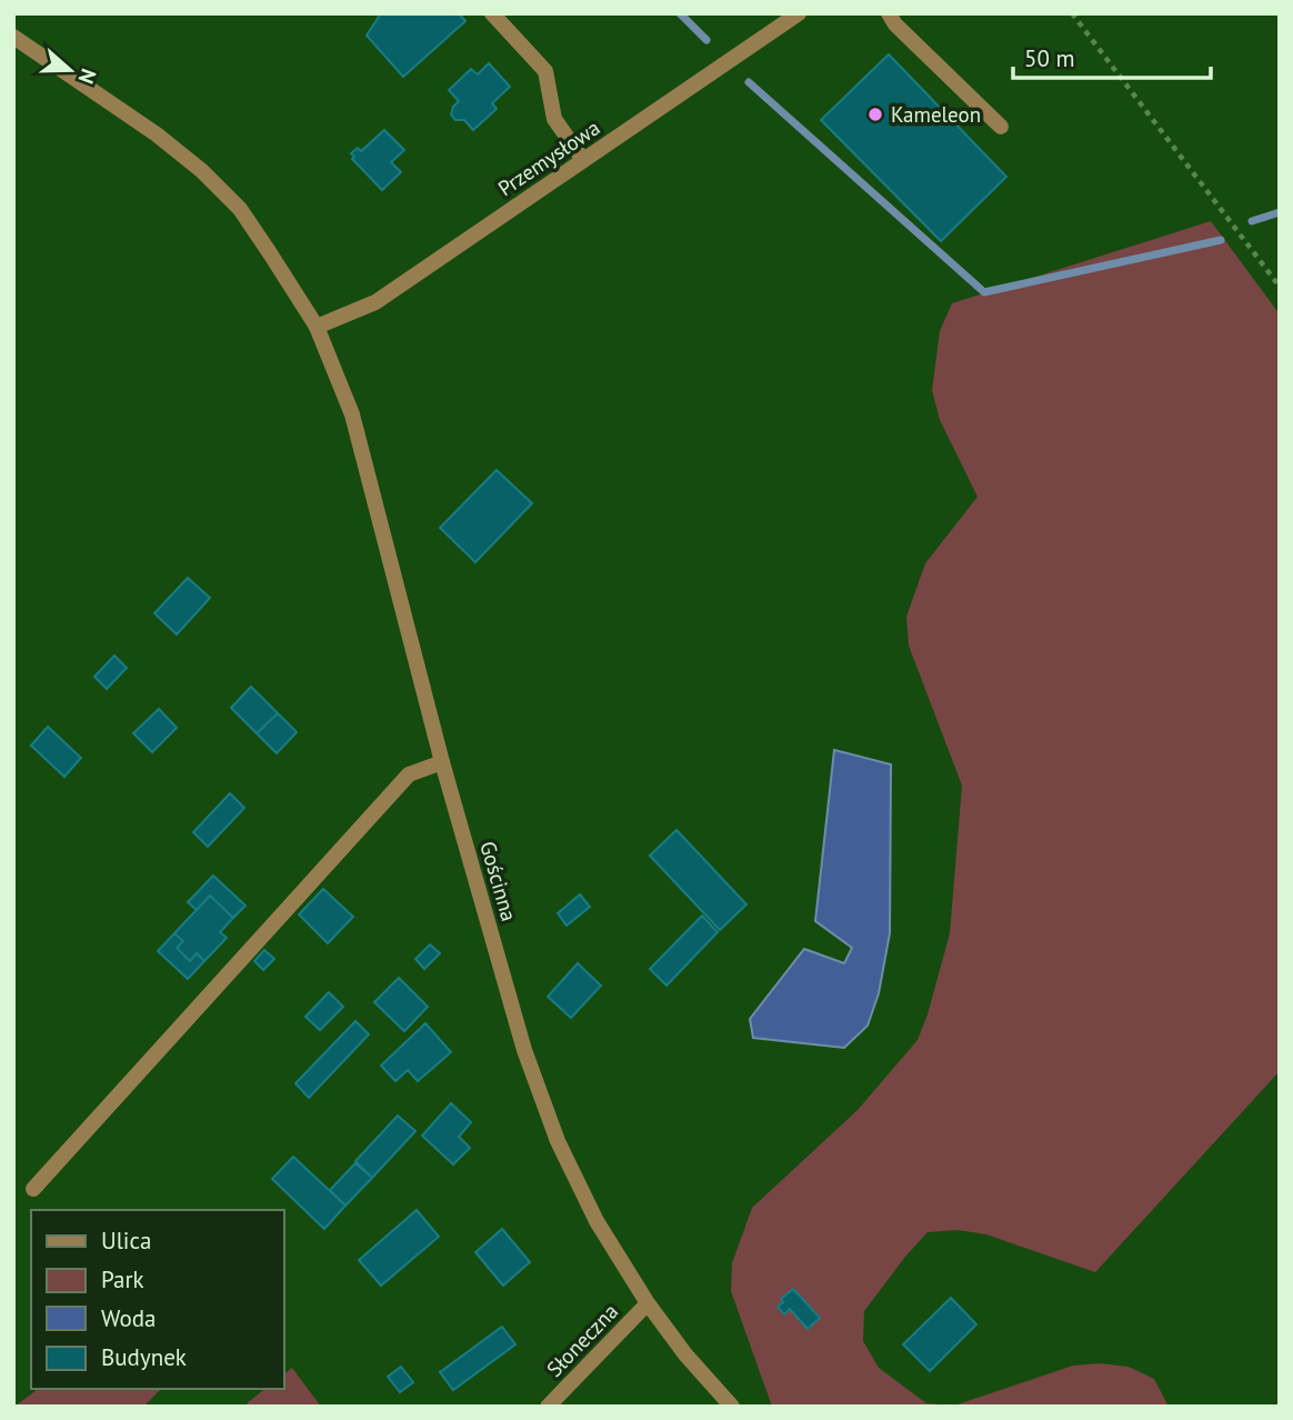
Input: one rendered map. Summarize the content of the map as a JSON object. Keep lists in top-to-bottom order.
{
  "streets": {
    "street": ["Przemysłowa", "Gościnna", "Słoneczna"]
  },
  "crossings": [
    ["Przemysłowa", "Gościnna"],
    ["Gościnna", "Słoneczna"]
  ],
  "places": ["Kameleon"],
  "legend": [
    "Ulica",
    "Park",
    "Woda",
    "Budynek"
  ],
  "scale_bar": "50 m",
  "north": "right"
}
